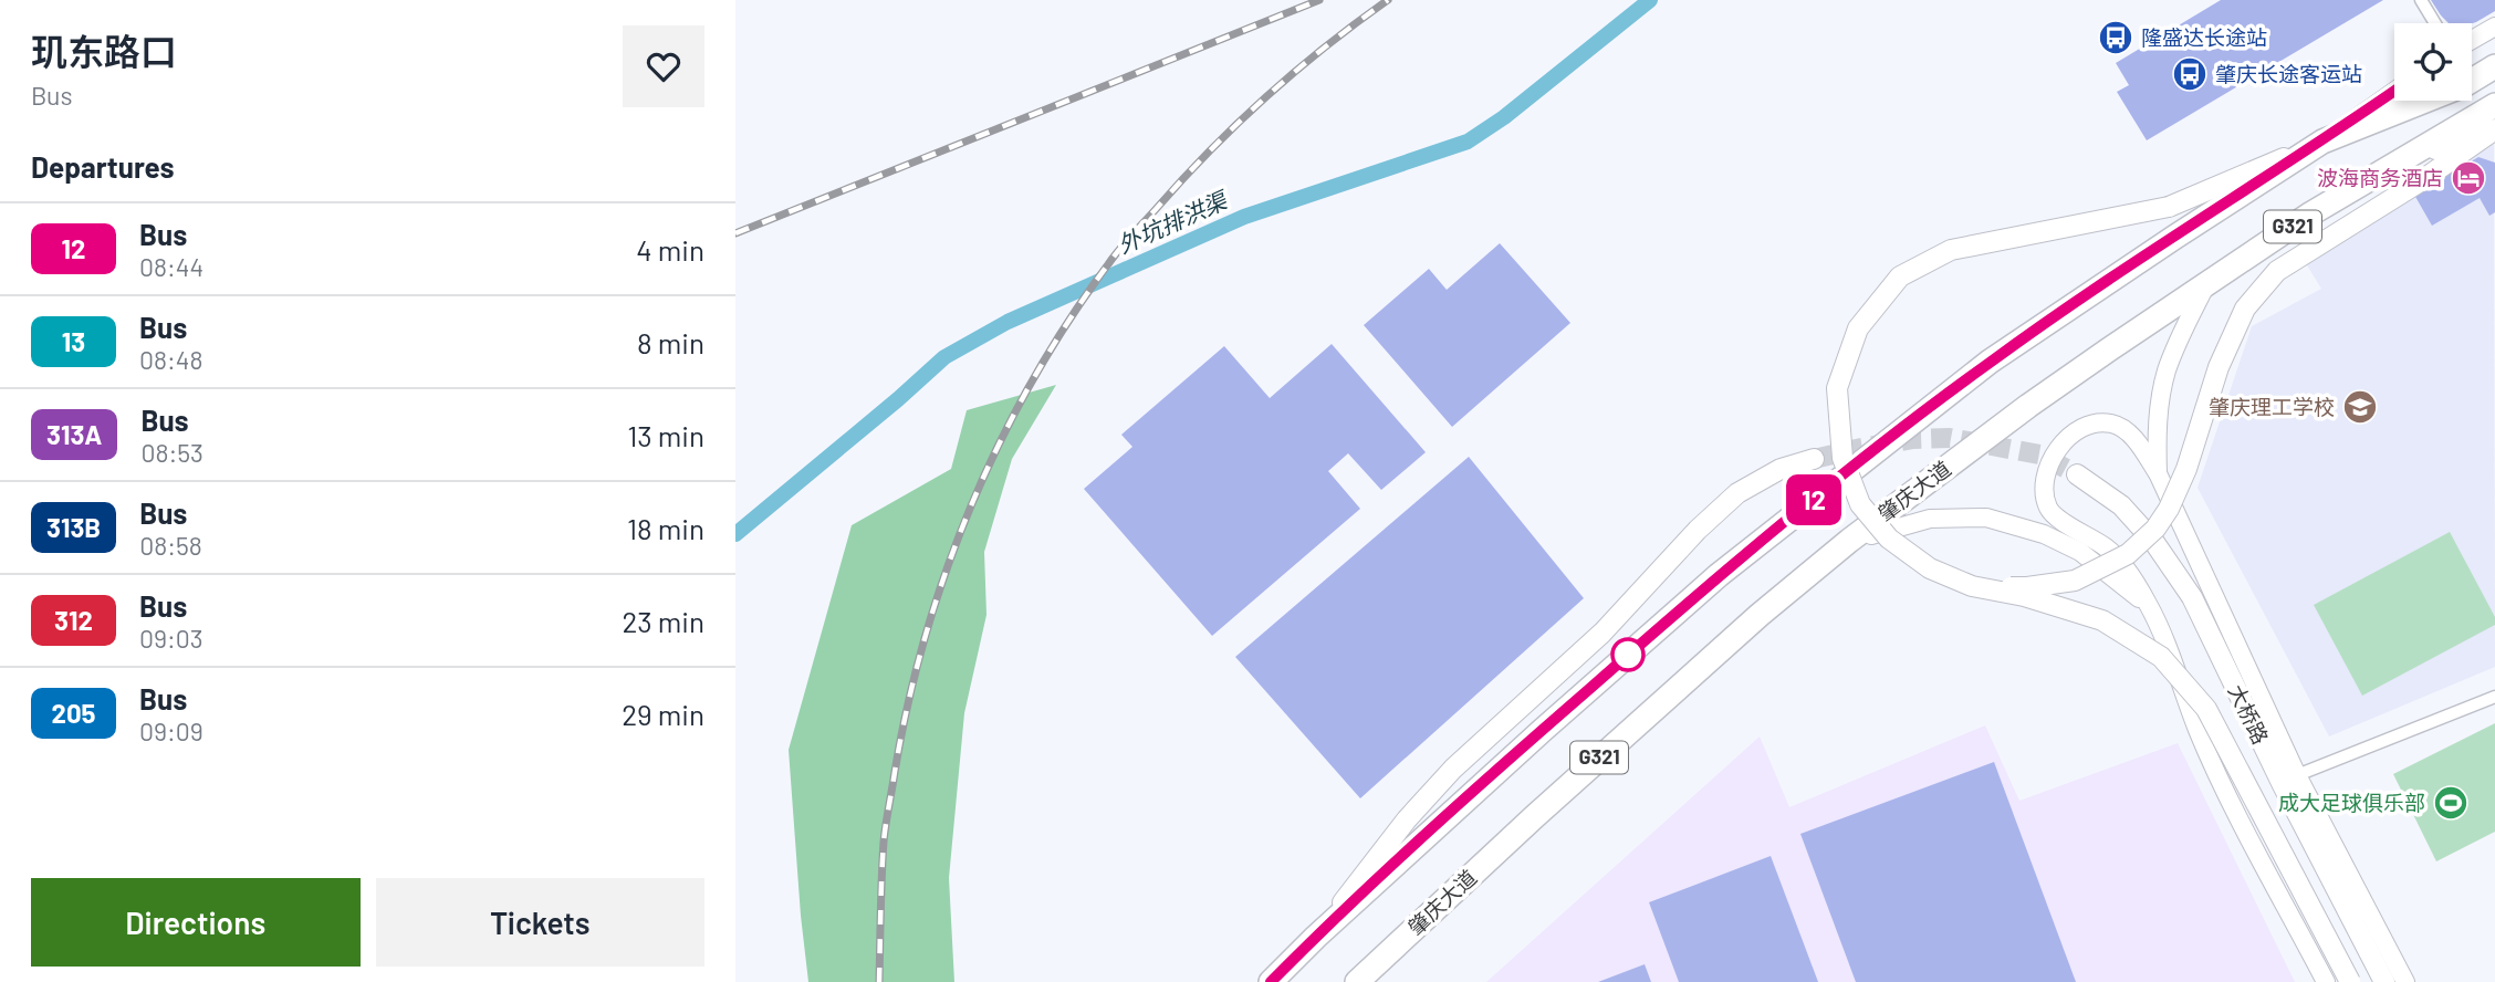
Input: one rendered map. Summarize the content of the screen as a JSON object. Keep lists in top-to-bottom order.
{
  "streets": {
    "highway": ["G321", "肇庆大道"],
    "main road": ["大桥路"]
  },
  "water": ["外坑排洪渠"],
  "places": {
    "bus stop": ["隆盛达长途站", "肇庆长途客运站"],
    "hotel": ["波海商务酒店"],
    "school or university": ["肇庆理工学校"],
    "sports": ["成大足球俱乐部"]
  },
  "lines": ["bus line 12"],
  "page": {
    "heading": [
      ["玑东路口", "Bus"],
      "Departures"
    ],
    "on_map": "12",
    "list": [
      {
        "mark": "12",
        "name": "Bus",
        "note": "08:44",
        "value": "4 min"
      },
      {
        "mark": "13",
        "name": "Bus",
        "note": "08:48",
        "value": "8 min"
      },
      {
        "mark": "313A",
        "name": "Bus",
        "note": "08:53",
        "value": "13 min"
      },
      {
        "mark": "313B",
        "name": "Bus",
        "note": "08:58",
        "value": "18 min"
      },
      {
        "mark": "312",
        "name": "Bus",
        "note": "09:03",
        "value": "23 min"
      },
      {
        "mark": "205",
        "name": "Bus",
        "note": "09:09",
        "value": "29 min"
      }
    ],
    "buttons": ["Directions", "Tickets"]
  }
}
